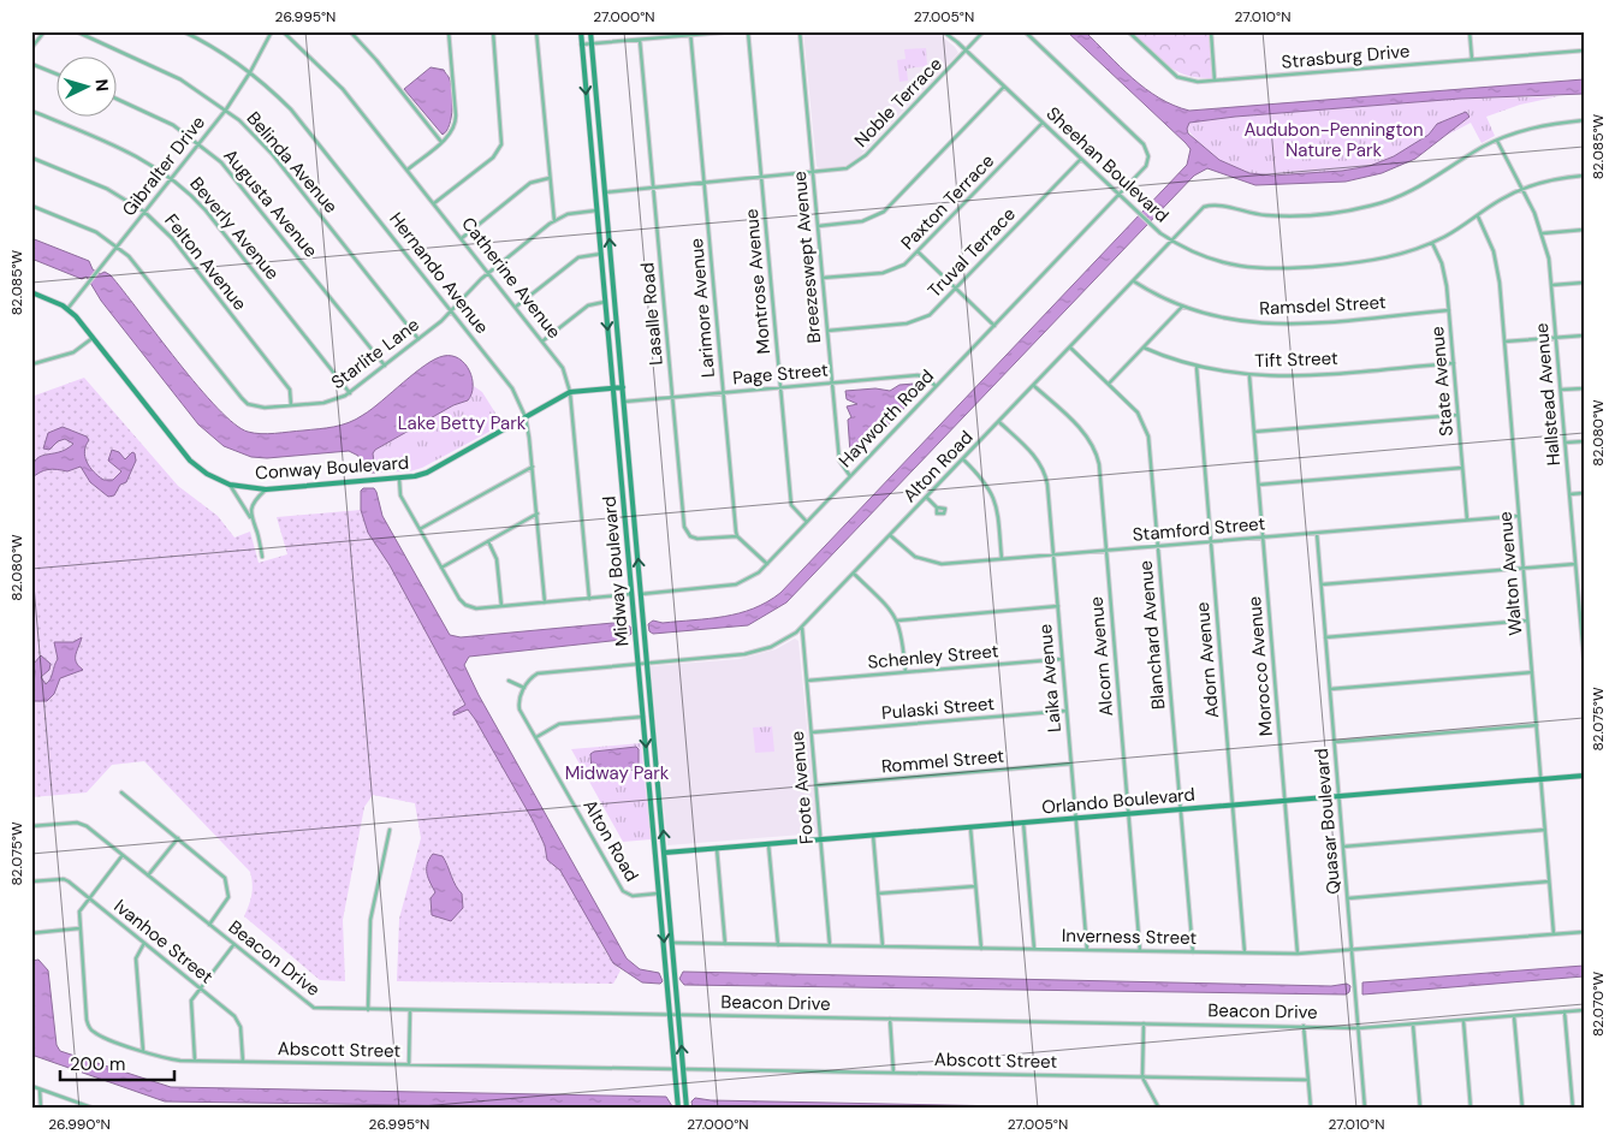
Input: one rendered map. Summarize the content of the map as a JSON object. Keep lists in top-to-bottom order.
{
  "streets": {
    "street": [
      "Strasburg Drive",
      "Noble Terrace",
      "Belinda Avenue",
      "Sheehan Boulevard",
      "Gibralter Drive",
      "Paxton Terrace",
      "Augusta Avenue",
      "Beverly Avenue",
      "Truval Terrace",
      "Breezeswept Avenue",
      "Felton Avenue",
      "Hernando Avenue",
      "Catherine Avenue",
      "Montrose Avenue",
      "Ramsdel Street",
      "Larimore Avenue",
      "Lasalle Road",
      "Starlite Lane",
      "Tift Street",
      "Page Street",
      "State Avenue",
      "Hallstead Avenue",
      "Hayworth Road",
      "Alton Road",
      "Conway Boulevard",
      "Stamford Street",
      "Midway Boulevard",
      "Walton Avenue",
      "Blanchard Avenue",
      "Schenley Street",
      "Alcorn Avenue",
      "Adorn Avenue",
      "Morocco Avenue",
      "Laika Avenue",
      "Pulaski Street",
      "Rommel Street",
      "Foote Avenue",
      "Orlando Boulevard",
      "Quasar Boulevard",
      "Inverness Street",
      "Ivanhoe Street",
      "Beacon Drive",
      "Abscott Street"
    ]
  },
  "crossings": [
    ["Noble Terrace", "Sheehan Boulevard"],
    ["Noble Terrace", "Breezeswept Avenue"],
    ["Noble Terrace", "Montrose Avenue"],
    ["Noble Terrace", "Larimore Avenue"],
    ["Noble Terrace", "Lasalle Road"],
    ["Noble Terrace", "Midway Boulevard"],
    ["Belinda Avenue", "Gibralter Drive"],
    ["Belinda Avenue", "Starlite Lane"],
    ["Sheehan Boulevard", "Paxton Terrace"],
    ["Sheehan Boulevard", "Truval Terrace"],
    ["Sheehan Boulevard", "State Avenue"],
    ["Sheehan Boulevard", "Hallstead Avenue"],
    ["Sheehan Boulevard", "Hayworth Road"],
    ["Sheehan Boulevard", "Alton Road"],
    ["Sheehan Boulevard", "Walton Avenue"],
    ["Gibralter Drive", "Augusta Avenue"],
    ["Gibralter Drive", "Beverly Avenue"],
    ["Gibralter Drive", "Felton Avenue"],
    ["Gibralter Drive", "Hernando Avenue"],
    ["Gibralter Drive", "Starlite Lane"],
    ["Gibralter Drive", "Conway Boulevard"],
    ["Paxton Terrace", "Breezeswept Avenue"],
    ["Augusta Avenue", "Starlite Lane"],
    ["Beverly Avenue", "Starlite Lane"],
    ["Truval Terrace", "Breezeswept Avenue"],
    ["Breezeswept Avenue", "Page Street"],
    ["Breezeswept Avenue", "Hayworth Road"],
    ["Felton Avenue", "Starlite Lane"],
    ["Hernando Avenue", "Starlite Lane"],
    ["Hernando Avenue", "Conway Boulevard"],
    ["Catherine Avenue", "Starlite Lane"],
    ["Catherine Avenue", "Conway Boulevard"],
    ["Montrose Avenue", "Page Street"],
    ["Montrose Avenue", "Hayworth Road"],
    ["Ramsdel Street", "State Avenue"],
    ["Ramsdel Street", "Alton Road"],
    ["Larimore Avenue", "Lasalle Road"],
    ["Larimore Avenue", "Page Street"],
    ["Lasalle Road", "Page Street"],
    ["Starlite Lane", "Midway Boulevard"],
    ["Tift Street", "State Avenue"],
    ["Tift Street", "Adorn Avenue"],
    ["Tift Street", "Morocco Avenue"],
    ["Page Street", "Hayworth Road"],
    ["Page Street", "Midway Boulevard"],
    ["State Avenue", "Stamford Street"],
    ["Hallstead Avenue", "Alton Road"],
    ["Hayworth Road", "Midway Boulevard"],
    ["Alton Road", "Stamford Street"],
    ["Alton Road", "Midway Boulevard"],
    ["Alton Road", "Blanchard Avenue"],
    ["Alton Road", "Alcorn Avenue"],
    ["Alton Road", "Laika Avenue"],
    ["Alton Road", "Foote Avenue"],
    ["Conway Boulevard", "Midway Boulevard"],
    ["Stamford Street", "Walton Avenue"],
    ["Stamford Street", "Blanchard Avenue"],
    ["Stamford Street", "Alcorn Avenue"],
    ["Stamford Street", "Adorn Avenue"],
    ["Stamford Street", "Morocco Avenue"],
    ["Stamford Street", "Laika Avenue"],
    ["Stamford Street", "Quasar Boulevard"],
    ["Midway Boulevard", "Orlando Boulevard"],
    ["Midway Boulevard", "Inverness Street"],
    ["Midway Boulevard", "Beacon Drive"],
    ["Midway Boulevard", "Abscott Street"],
    ["Walton Avenue", "Orlando Boulevard"],
    ["Walton Avenue", "Inverness Street"],
    ["Blanchard Avenue", "Orlando Boulevard"],
    ["Blanchard Avenue", "Inverness Street"],
    ["Schenley Street", "Laika Avenue"],
    ["Schenley Street", "Foote Avenue"],
    ["Alcorn Avenue", "Orlando Boulevard"],
    ["Alcorn Avenue", "Inverness Street"],
    ["Adorn Avenue", "Orlando Boulevard"],
    ["Adorn Avenue", "Inverness Street"],
    ["Morocco Avenue", "Orlando Boulevard"],
    ["Morocco Avenue", "Inverness Street"],
    ["Laika Avenue", "Pulaski Street"],
    ["Laika Avenue", "Rommel Street"],
    ["Laika Avenue", "Orlando Boulevard"],
    ["Laika Avenue", "Inverness Street"],
    ["Pulaski Street", "Foote Avenue"],
    ["Rommel Street", "Foote Avenue"],
    ["Foote Avenue", "Orlando Boulevard"],
    ["Foote Avenue", "Inverness Street"],
    ["Orlando Boulevard", "Quasar Boulevard"],
    ["Quasar Boulevard", "Inverness Street"],
    ["Quasar Boulevard", "Beacon Drive"],
    ["Ivanhoe Street", "Abscott Street"],
    ["Beacon Drive", "Abscott Street"]
  ],
  "parks": ["Audubon-Pennington Nature Park", "Lake Betty Park", "Midway Park"],
  "scale_bar": "200 m",
  "north": "right",
  "coordinates": [
    "26.995°N",
    "27.000°N",
    "27.005°N",
    "27.010°N",
    "82.085°W",
    "82.080°W",
    "82.075°W",
    "82.070°W",
    "26.990°N"
  ]
}
